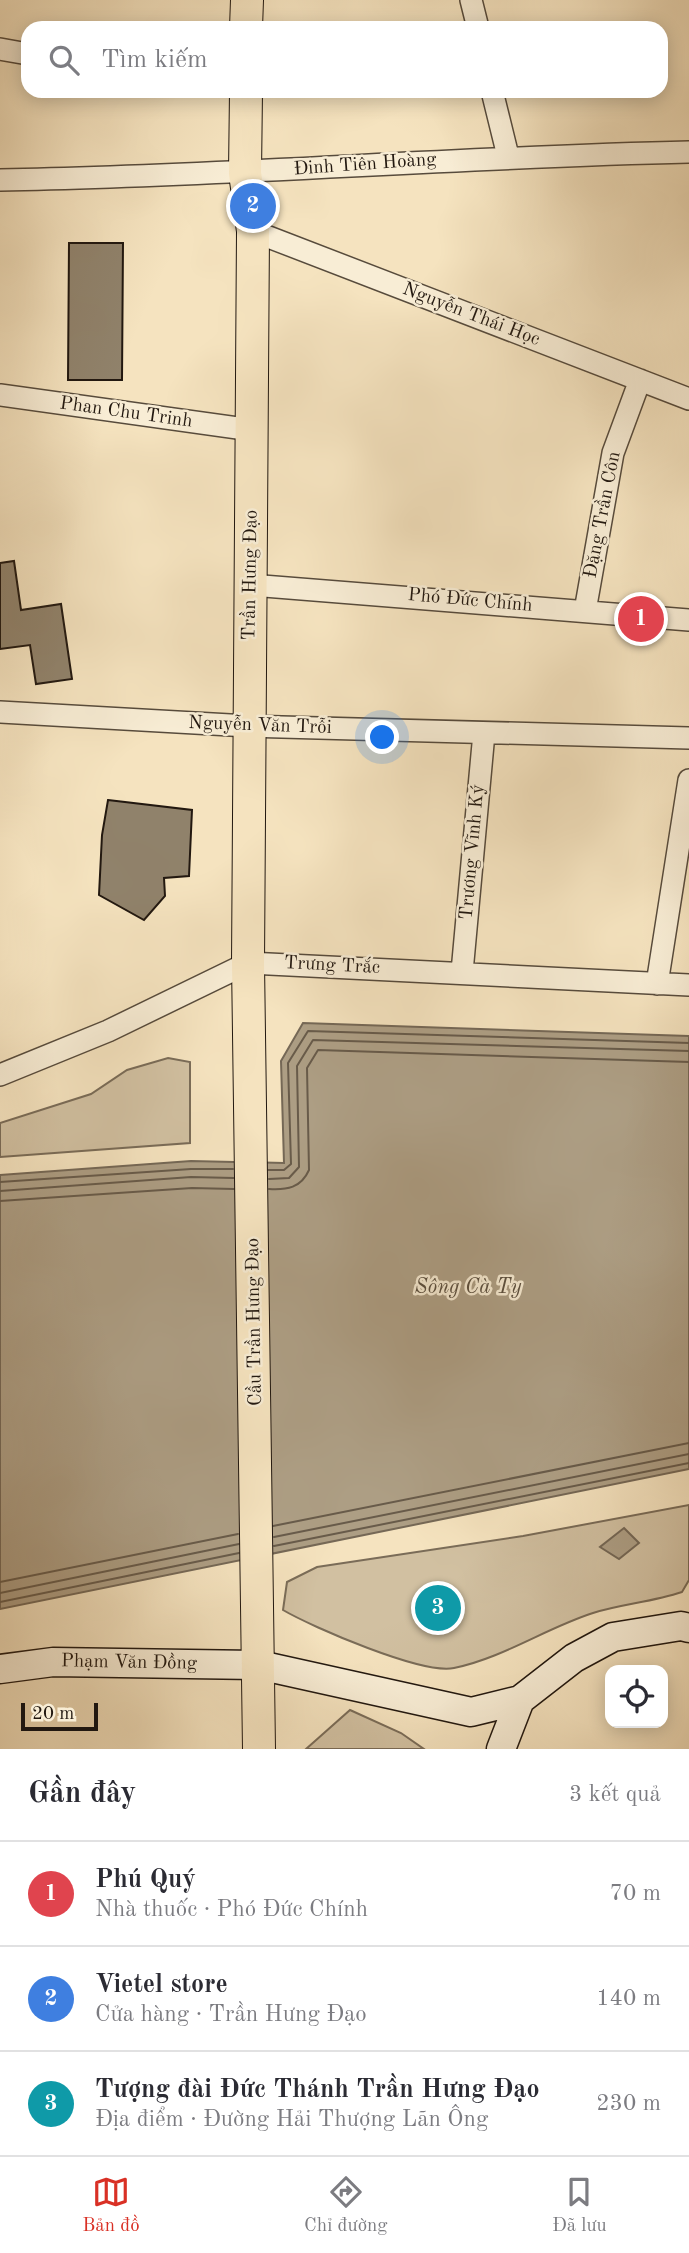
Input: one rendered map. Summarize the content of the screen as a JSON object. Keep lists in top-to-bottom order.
{
  "streets": {
    "main road": ["Trần Hưng Đạo", "Cầu Trần Hưng Đạo"],
    "street": [
      "Đinh Tiên Hoàng",
      "Nguyễn Thái Học",
      "Phan Chu Trinh",
      "Đặng Trần Côn",
      "Phó Đức Chính",
      "Nguyễn Văn Trỗi",
      "Trương Vĩnh Ký",
      "Trưng Trắc",
      "Phạm Văn Đồng"
    ]
  },
  "crossings": [
    ["Đinh Tiên Hoàng", "Trần Hưng Đạo"],
    ["Nguyễn Thái Học", "Đặng Trần Côn"],
    ["Nguyễn Thái Học", "Trần Hưng Đạo"],
    ["Phan Chu Trinh", "Trần Hưng Đạo"],
    ["Đặng Trần Côn", "Phó Đức Chính"],
    ["Trần Hưng Đạo", "Phó Đức Chính"],
    ["Trần Hưng Đạo", "Nguyễn Văn Trỗi"],
    ["Trần Hưng Đạo", "Trưng Trắc"],
    ["Trần Hưng Đạo", "Cầu Trần Hưng Đạo"],
    ["Nguyễn Văn Trỗi", "Trương Vĩnh Ký"],
    ["Trương Vĩnh Ký", "Trưng Trắc"],
    ["Cầu Trần Hưng Đạo", "Phạm Văn Đồng"]
  ],
  "water": ["Sông Cà Ty"],
  "scale_bar": "20 m",
  "page": {
    "search": "Tìm kiếm",
    "pins": ["2", "1", "3"],
    "scale": "20 m",
    "heading": ["Gần đây", "3 kết quả"],
    "list": [
      {
        "mark": "1",
        "name": "Phú Quý",
        "note": "Nhà thuốc · Phó Đức Chính",
        "value": "70 m"
      },
      {
        "mark": "2",
        "name": "Vietel store",
        "note": "Cửa hàng · Trần Hưng Đạo",
        "value": "140 m"
      },
      {
        "mark": "3",
        "name": "Tượng đài Đức Thánh Trần Hưng Đạo",
        "note": "Địa điểm · Đường Hải Thượng Lãn Ông",
        "value": "230 m"
      }
    ],
    "nav": ["Bản đồ", "Chỉ đường", "Đã lưu"]
  }
}
